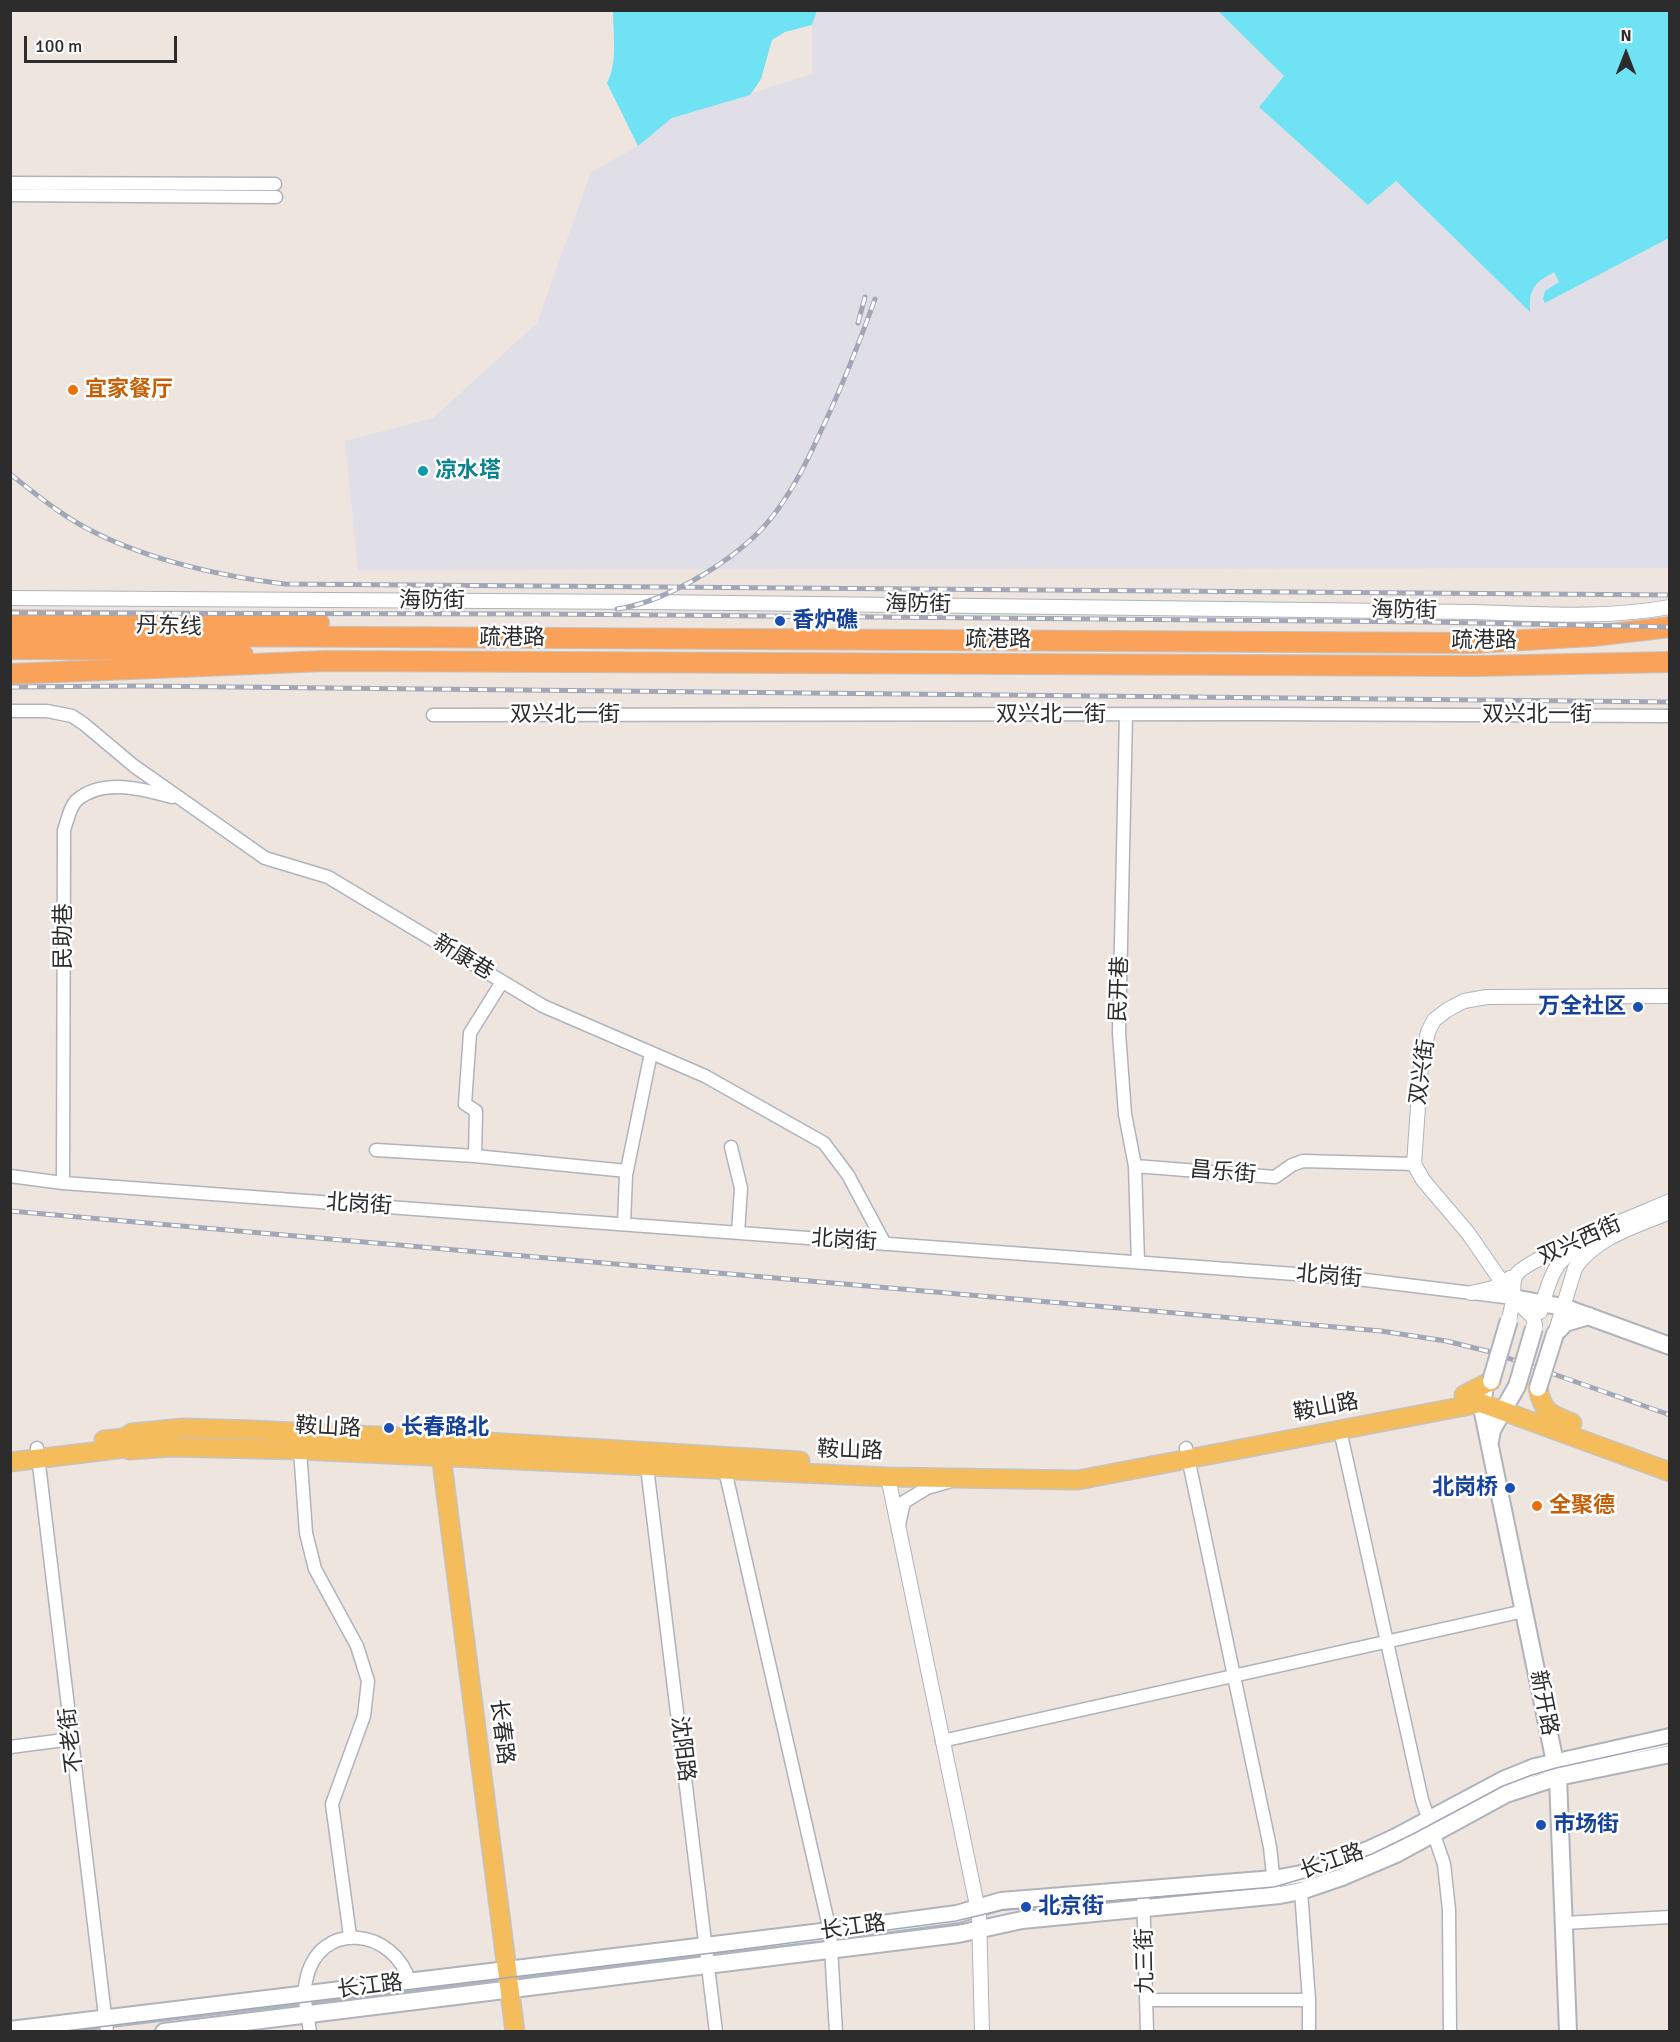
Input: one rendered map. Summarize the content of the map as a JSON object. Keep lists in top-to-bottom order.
{
  "streets": {
    "highway": ["丹东线", "疏港路"],
    "main road": [
      "北岗街",
      "鞍山路",
      "新开路",
      "长春路",
      "长江路"
    ],
    "street": [
      "海防街",
      "双兴北一街",
      "民助巷",
      "新康巷",
      "民开巷",
      "双兴街",
      "昌乐街",
      "双兴西街",
      "不老街",
      "沈阳路",
      "九三街"
    ]
  },
  "crossings": [
    ["丹东线", "疏港路"],
    ["双兴北一街", "民开巷"],
    ["民助巷", "新康巷"],
    ["民助巷", "北岗街"],
    ["新康巷", "北岗街"],
    ["民开巷", "昌乐街"],
    ["民开巷", "北岗街"],
    ["双兴街", "昌乐街"],
    ["北岗街", "双兴西街"],
    ["鞍山路", "新开路"],
    ["鞍山路", "长春路"],
    ["鞍山路", "不老街"],
    ["鞍山路", "沈阳路"],
    ["新开路", "长江路"],
    ["长春路", "长江路"],
    ["不老街", "长江路"],
    ["沈阳路", "长江路"],
    ["长江路", "九三街"]
  ],
  "places": [
    "宜家餐厅",
    "凉水塔",
    "香炉礁",
    "万全社区",
    "长春路北",
    "北岗桥",
    "全聚德",
    "市场街",
    "北京街"
  ],
  "scale_bar": "100 m",
  "north": "top"
}
